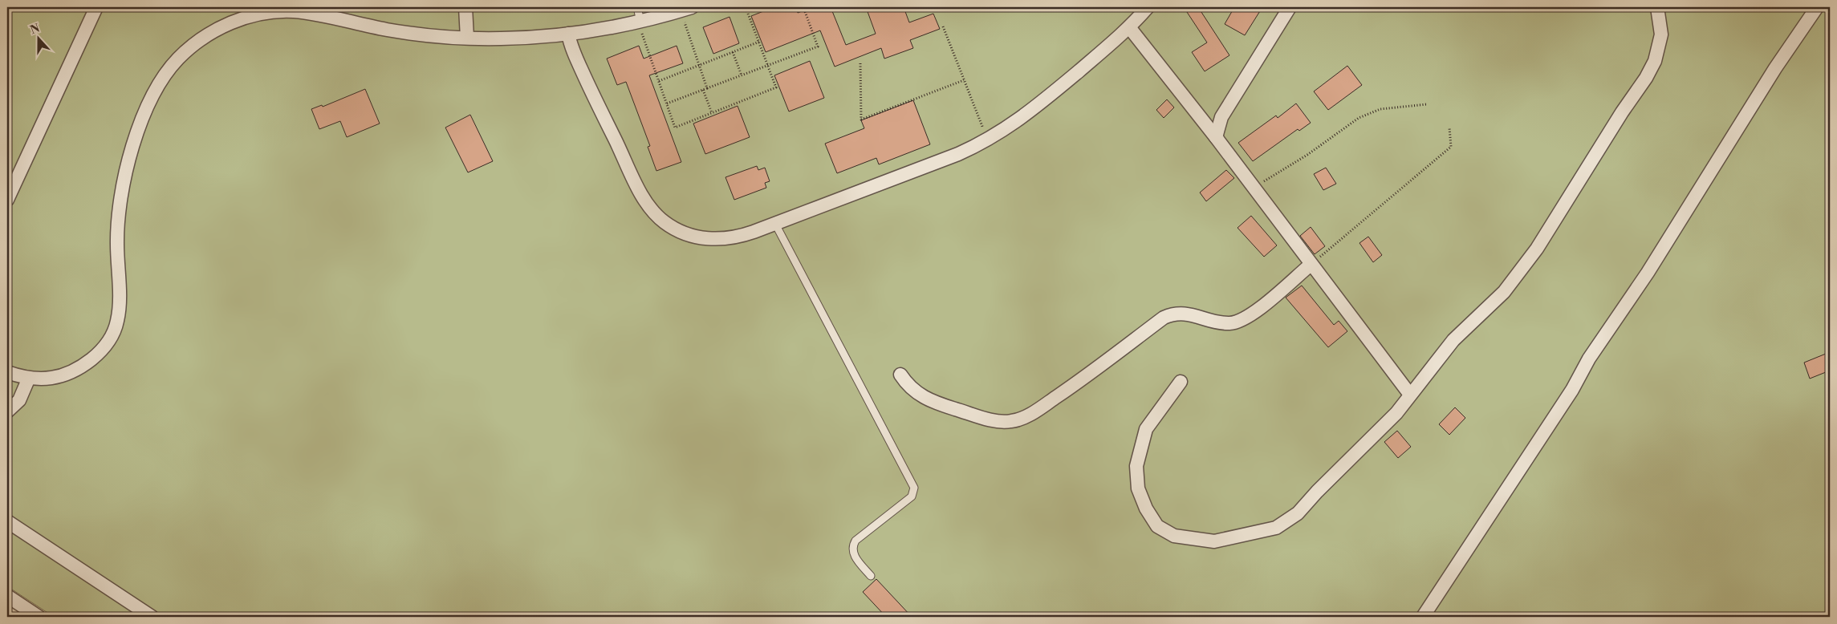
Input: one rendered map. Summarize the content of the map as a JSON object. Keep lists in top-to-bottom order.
{
  "north": "top"
}
